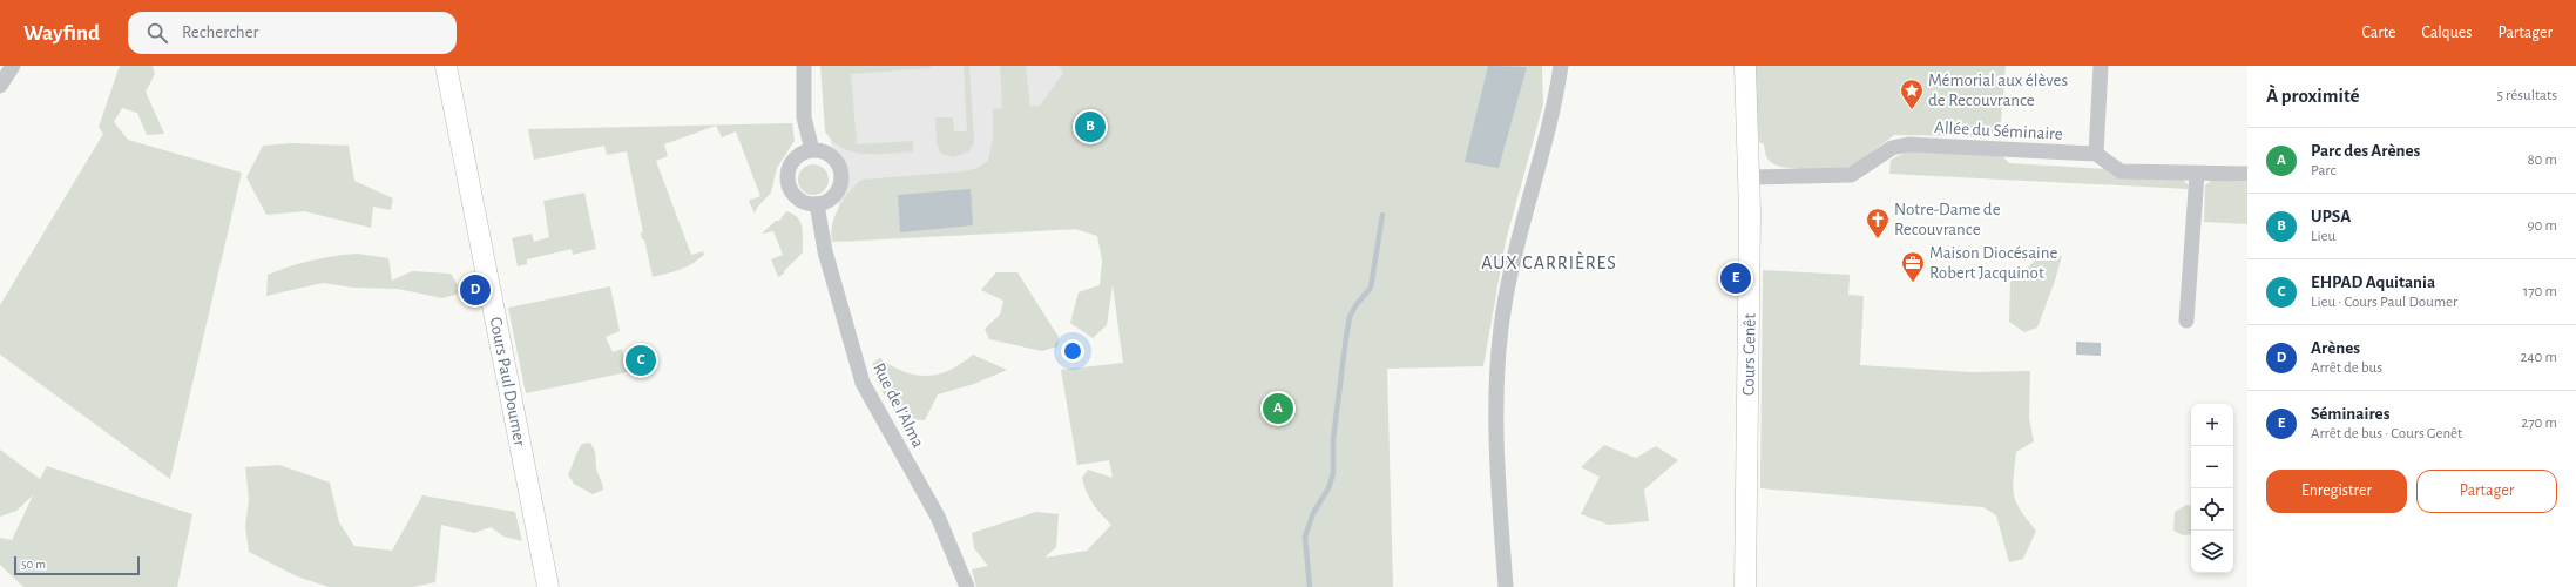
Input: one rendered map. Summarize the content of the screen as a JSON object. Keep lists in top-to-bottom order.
{
  "streets": {
    "street": [
      "Allée du Séminaire",
      "Cours Genêt",
      "Cours Paul Doumer",
      "Rue de l'Alma"
    ]
  },
  "crossings": [
    ["Allée du Séminaire", "Cours Genêt"]
  ],
  "districts": ["AUX CARRIÈRES"],
  "places": {
    "place": ["Mémorial aux élèves de Recouvrance"],
    "church": ["Notre-Dame de Recouvrance"],
    "office": ["Maison Diocésaine Robert Jacquinot"]
  },
  "scale_bar": "50 m",
  "page": {
    "header": "Wayfind",
    "search": "Rechercher",
    "nav": ["Carte", "Calques", "Partager"],
    "heading": ["À proximité", "5 résultats"],
    "pins": [
      "B",
      "E",
      "D",
      "C",
      "A"
    ],
    "list": [
      {
        "mark": "A",
        "name": "Parc des Arènes",
        "note": "Parc",
        "value": "80 m"
      },
      {
        "mark": "B",
        "name": "UPSA",
        "note": "Lieu",
        "value": "90 m"
      },
      {
        "mark": "C",
        "name": "EHPAD Aquitania",
        "note": "Lieu · Cours Paul Doumer",
        "value": "170 m"
      },
      {
        "mark": "D",
        "name": "Arènes",
        "note": "Arrêt de bus",
        "value": "240 m"
      },
      {
        "mark": "E",
        "name": "Séminaires",
        "note": "Arrêt de bus · Cours Genêt",
        "value": "270 m"
      }
    ],
    "map_buttons": ["+", "−"],
    "buttons": ["Enregistrer", "Partager"],
    "scale": "50 m"
  }
}
